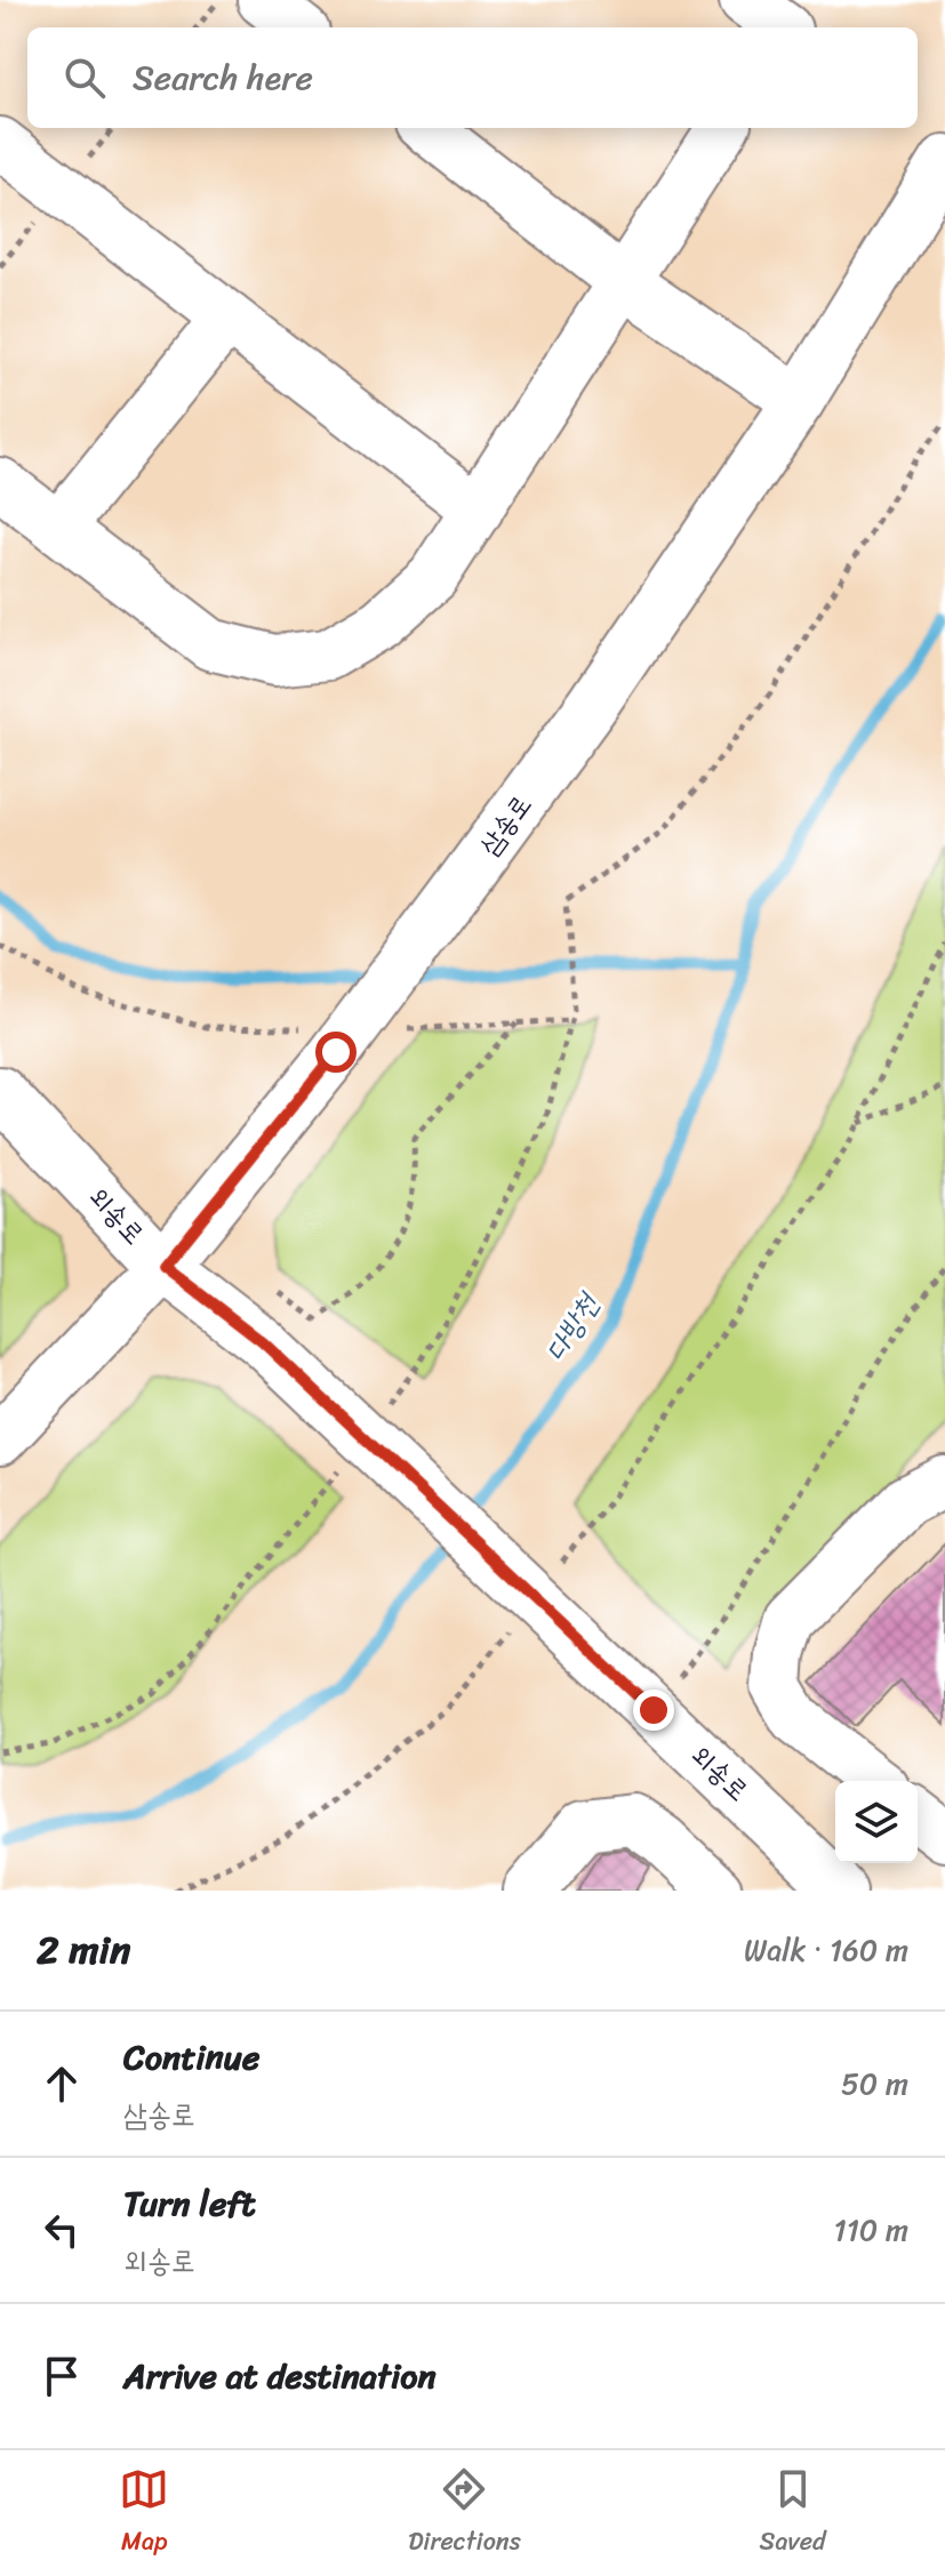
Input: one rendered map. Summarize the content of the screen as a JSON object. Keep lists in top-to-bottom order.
{
  "streets": {
    "street": ["삼송로", "외송로"]
  },
  "crossings": [
    ["삼송로", "외송로"]
  ],
  "water": ["다방천"],
  "page": {
    "search": "Search here",
    "heading": ["2 min", "Walk · 160 m"],
    "list": [
      ["Continue", "삼송로", "50 m"],
      ["Turn left", "외송로", "110 m"],
      "Arrive at destination"
    ],
    "nav": ["Map", "Directions", "Saved"]
  }
}
